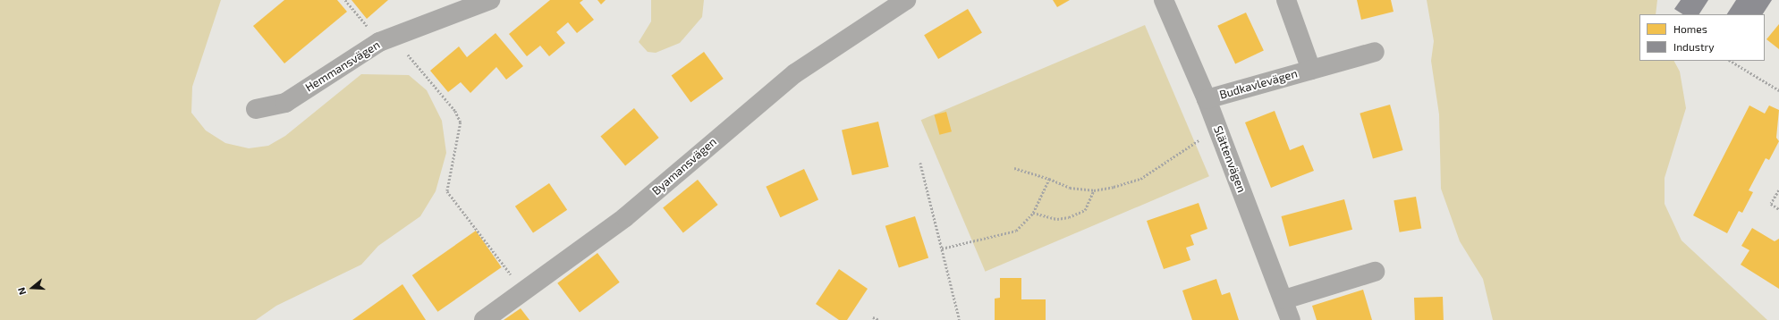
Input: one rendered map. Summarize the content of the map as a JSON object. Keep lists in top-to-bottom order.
{
  "streets": {
    "street": [
      "Hemmansvägen",
      "Budkavlevägen",
      "Slättenvägen",
      "Byamansvägen"
    ]
  },
  "crossings": [
    ["Budkavlevägen", "Slättenvägen"]
  ],
  "legend": ["Homes", "Industry"],
  "north": "left"
}
